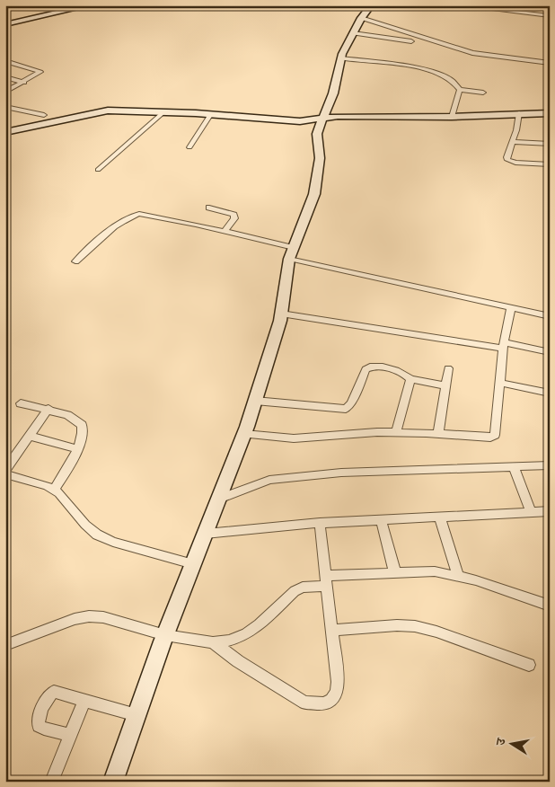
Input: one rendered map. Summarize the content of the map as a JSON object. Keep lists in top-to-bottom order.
{
  "north": "left"
}
